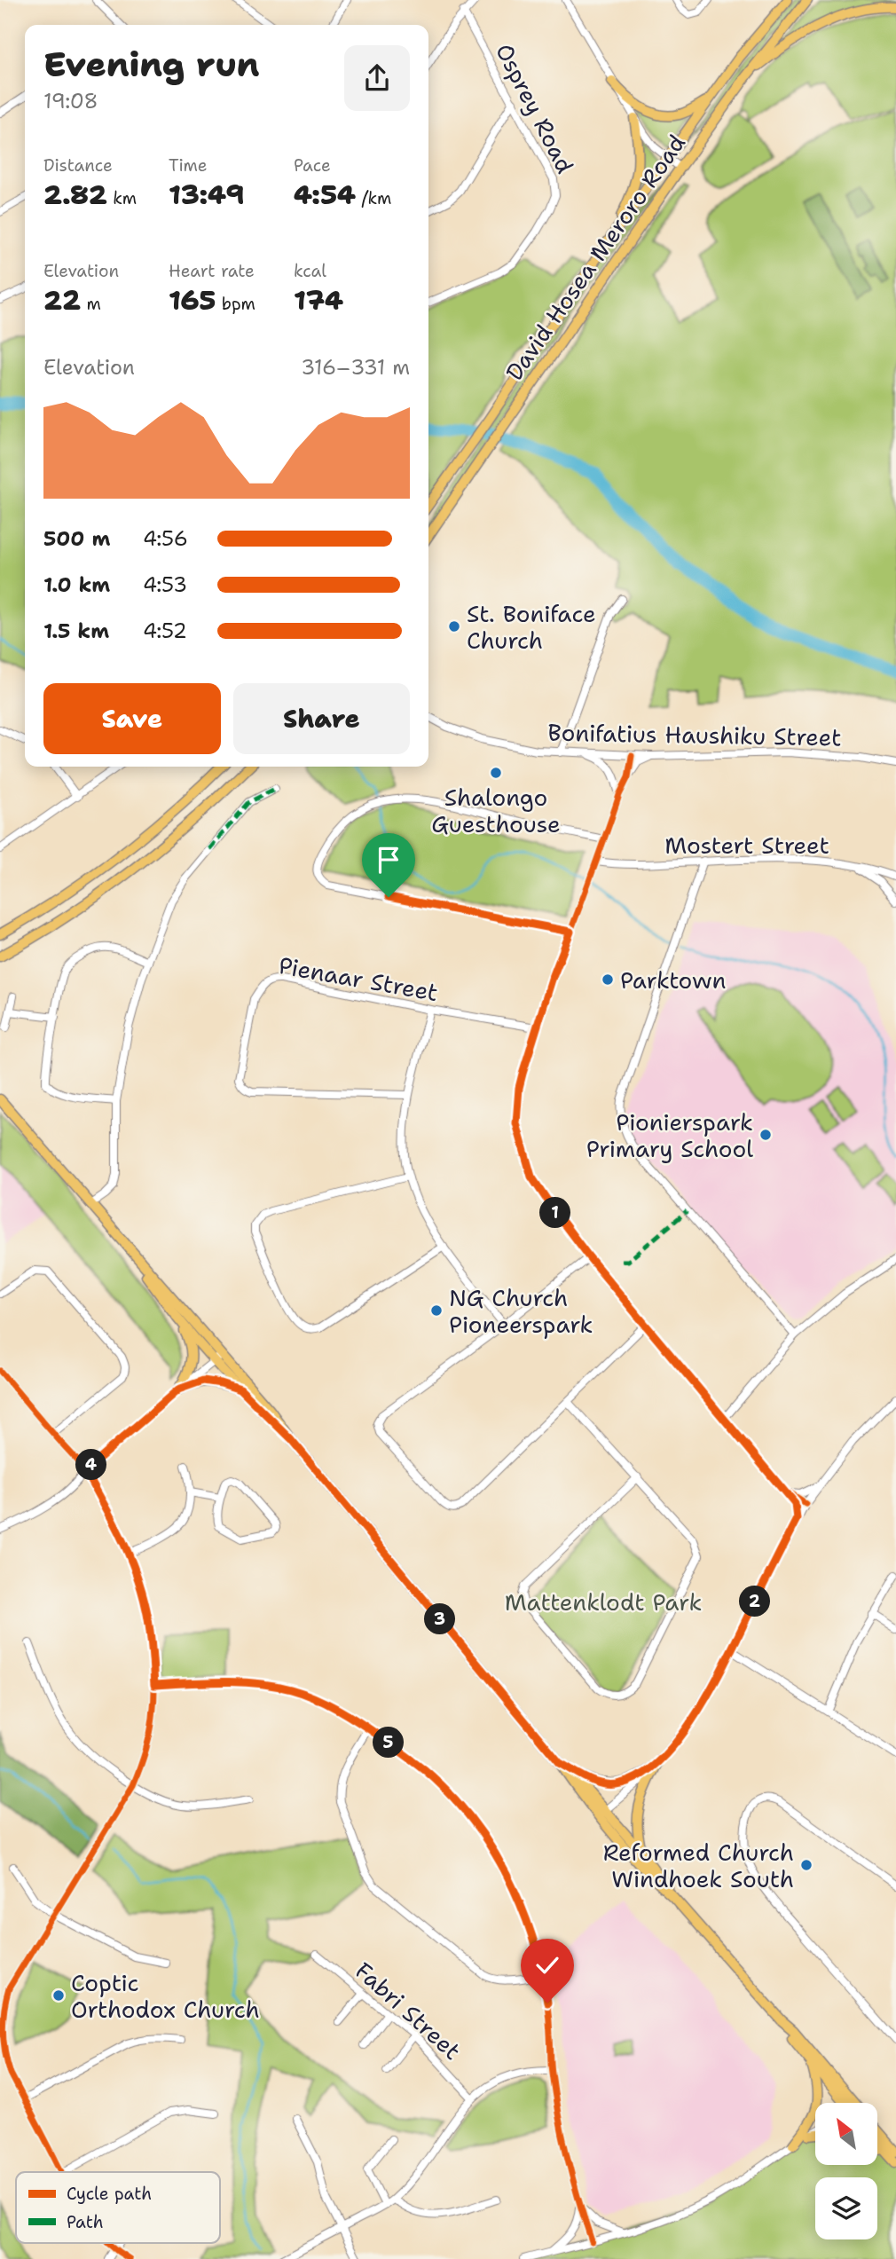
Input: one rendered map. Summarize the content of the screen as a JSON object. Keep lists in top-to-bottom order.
{
  "streets": {
    "main road": ["David Hosea Meroro Road"],
    "street": [
      "Osprey Road",
      "Bonifatius Haushiku Street",
      "Mostert Street",
      "Pienaar Street",
      "Fabri Street"
    ]
  },
  "parks": ["Mattenklodt Park"],
  "places": [
    "St. Boniface Church",
    "Shalongo Guesthouse",
    "Parktown",
    "Pionierspark Primary School",
    "NG Church Pioneerspark",
    "Reformed Church Windhoek South",
    "Coptic Orthodox Church"
  ],
  "legend": ["Cycle path", "Path"],
  "north": "top left",
  "page": {
    "heading": ["Evening run", "19:08"],
    "stats": [
      ["Distance", "2.82 km"],
      ["Time", "13:49"],
      ["Pace", "4:54 /km"],
      ["Elevation", "22 m"],
      ["Heart rate", "165 bpm"],
      ["kcal", "174"]
    ],
    "chart": ["Elevation", "316–331 m"],
    "list": [
      {
        "name": "500 m",
        "note": "4:56"
      },
      {
        "name": "1.0 km",
        "note": "4:53"
      },
      {
        "name": "1.5 km",
        "note": "4:52"
      }
    ],
    "buttons": ["Save", "Share"],
    "pins": [
      "1",
      "4",
      "2",
      "3",
      "5"
    ]
  }
}
